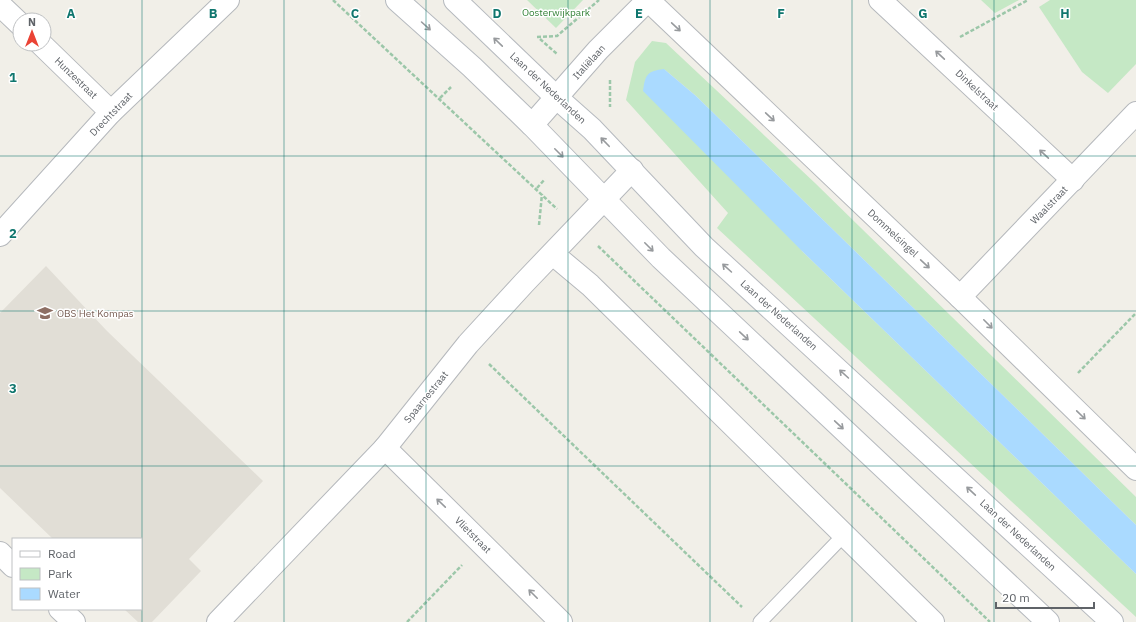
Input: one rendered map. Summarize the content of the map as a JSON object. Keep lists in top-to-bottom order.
{
  "streets": {
    "street": [
      "Italiëlaan",
      "Hunzestraat",
      "Laan der Nederlanden",
      "Dinkelstraat",
      "Drechtstraat",
      "Waalstraat",
      "Dommelsingel",
      "Spaarnestraat",
      "Vlietstraat"
    ]
  },
  "crossings": [
    ["Italiëlaan", "Laan der Nederlanden"],
    ["Italiëlaan", "Dommelsingel"],
    ["Hunzestraat", "Drechtstraat"],
    ["Laan der Nederlanden", "Spaarnestraat"],
    ["Dinkelstraat", "Waalstraat"],
    ["Waalstraat", "Dommelsingel"],
    ["Spaarnestraat", "Vlietstraat"]
  ],
  "one_way": ["Dinkelstraat", "Vlietstraat"],
  "parks": ["Oosterwijkpark"],
  "places": {
    "school or university": ["OBS Het Kompas"]
  },
  "legend": ["Road", "Park", "Water"],
  "scale_bar": "20 m",
  "north": "top",
  "grid": {
    "columns": [
      "A",
      "B",
      "C",
      "D",
      "E",
      "F",
      "G",
      "H"
    ],
    "rows": ["1", "2", "3"]
  }
}
